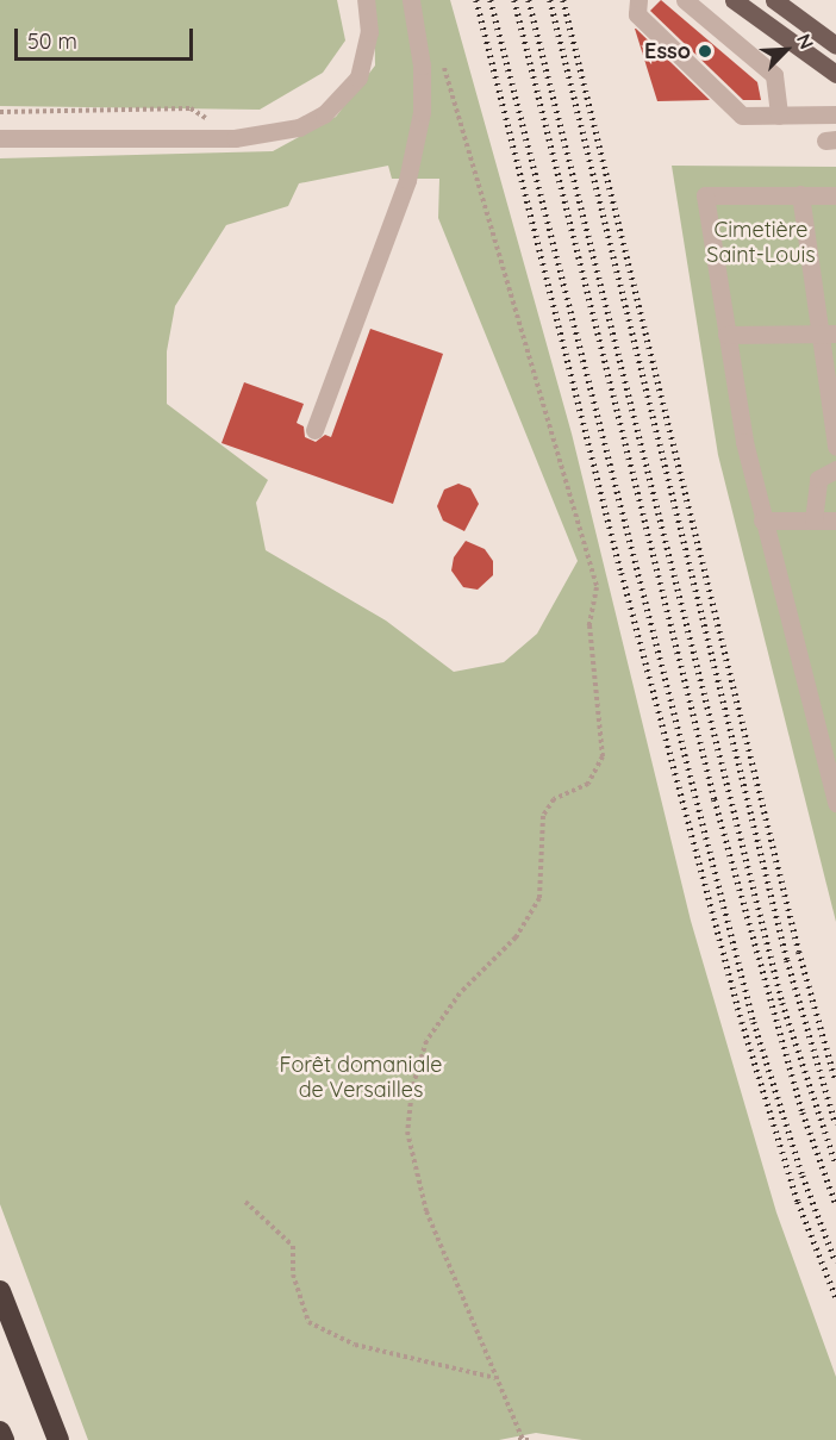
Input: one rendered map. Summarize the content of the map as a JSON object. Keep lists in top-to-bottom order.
{
  "parks": ["Cimetière Saint-Louis", "Forêt domaniale de Versailles"],
  "places": ["Esso"],
  "scale_bar": "50 m",
  "north": "top right"
}
